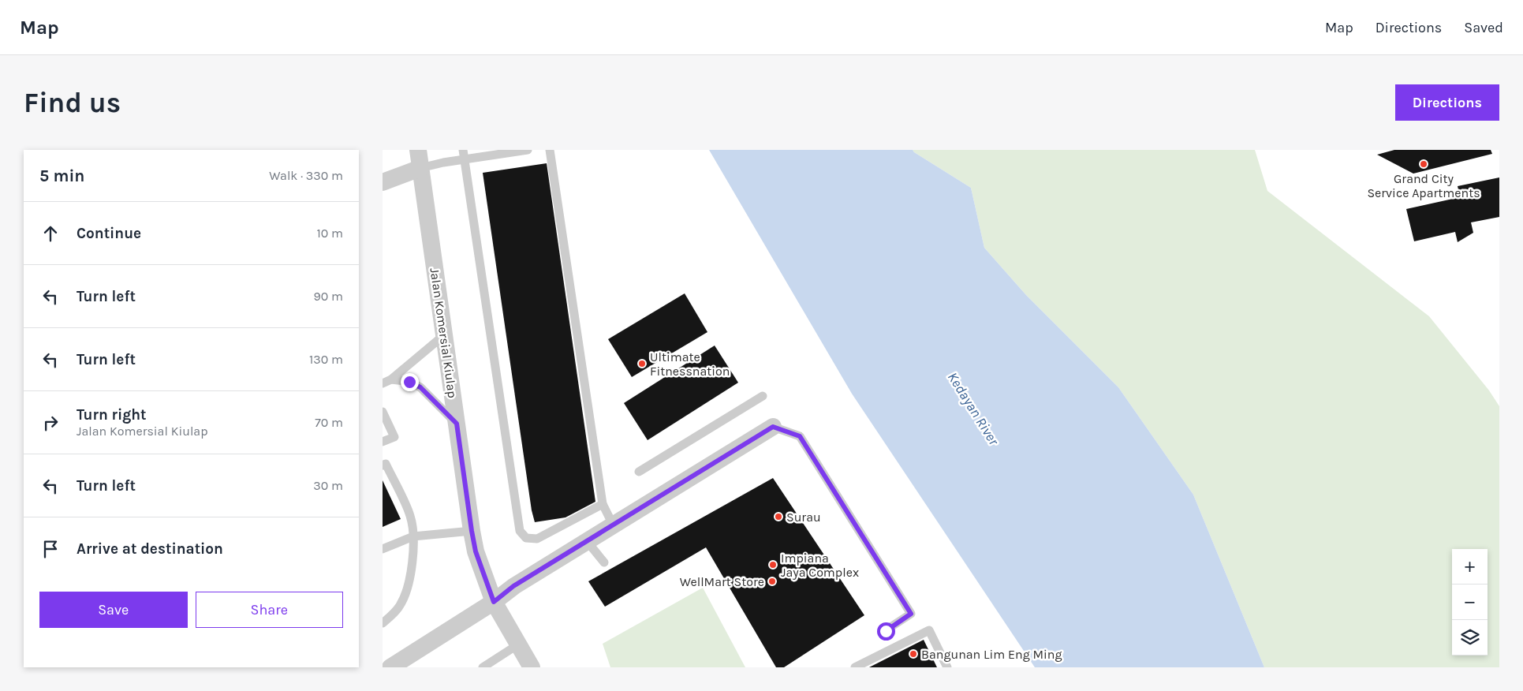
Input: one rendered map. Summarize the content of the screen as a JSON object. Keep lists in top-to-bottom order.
{
  "streets": {
    "street": ["Jalan Komersial Kiulap"]
  },
  "water": ["Kedayan River"],
  "places": [
    "Grand City Service Apartments",
    "Ultimate Fitnessnation",
    "Surau",
    "Impiana Jaya Complex",
    "WellMart Store",
    "Bangunan Lim Eng Ming"
  ],
  "page": {
    "header": "Map",
    "nav": ["Map", "Directions", "Saved"],
    "buttons": [
      "Directions",
      ["Save", "Share"]
    ],
    "title": "Find us",
    "heading": ["5 min", "Walk · 330 m"],
    "list": [
      ["Continue", "10 m"],
      ["Turn left", "90 m"],
      ["Turn left", "130 m"],
      ["Turn right", "Jalan Komersial Kiulap", "70 m"],
      ["Turn left", "30 m"],
      "Arrive at destination"
    ],
    "map_buttons": ["+", "−"]
  }
}
